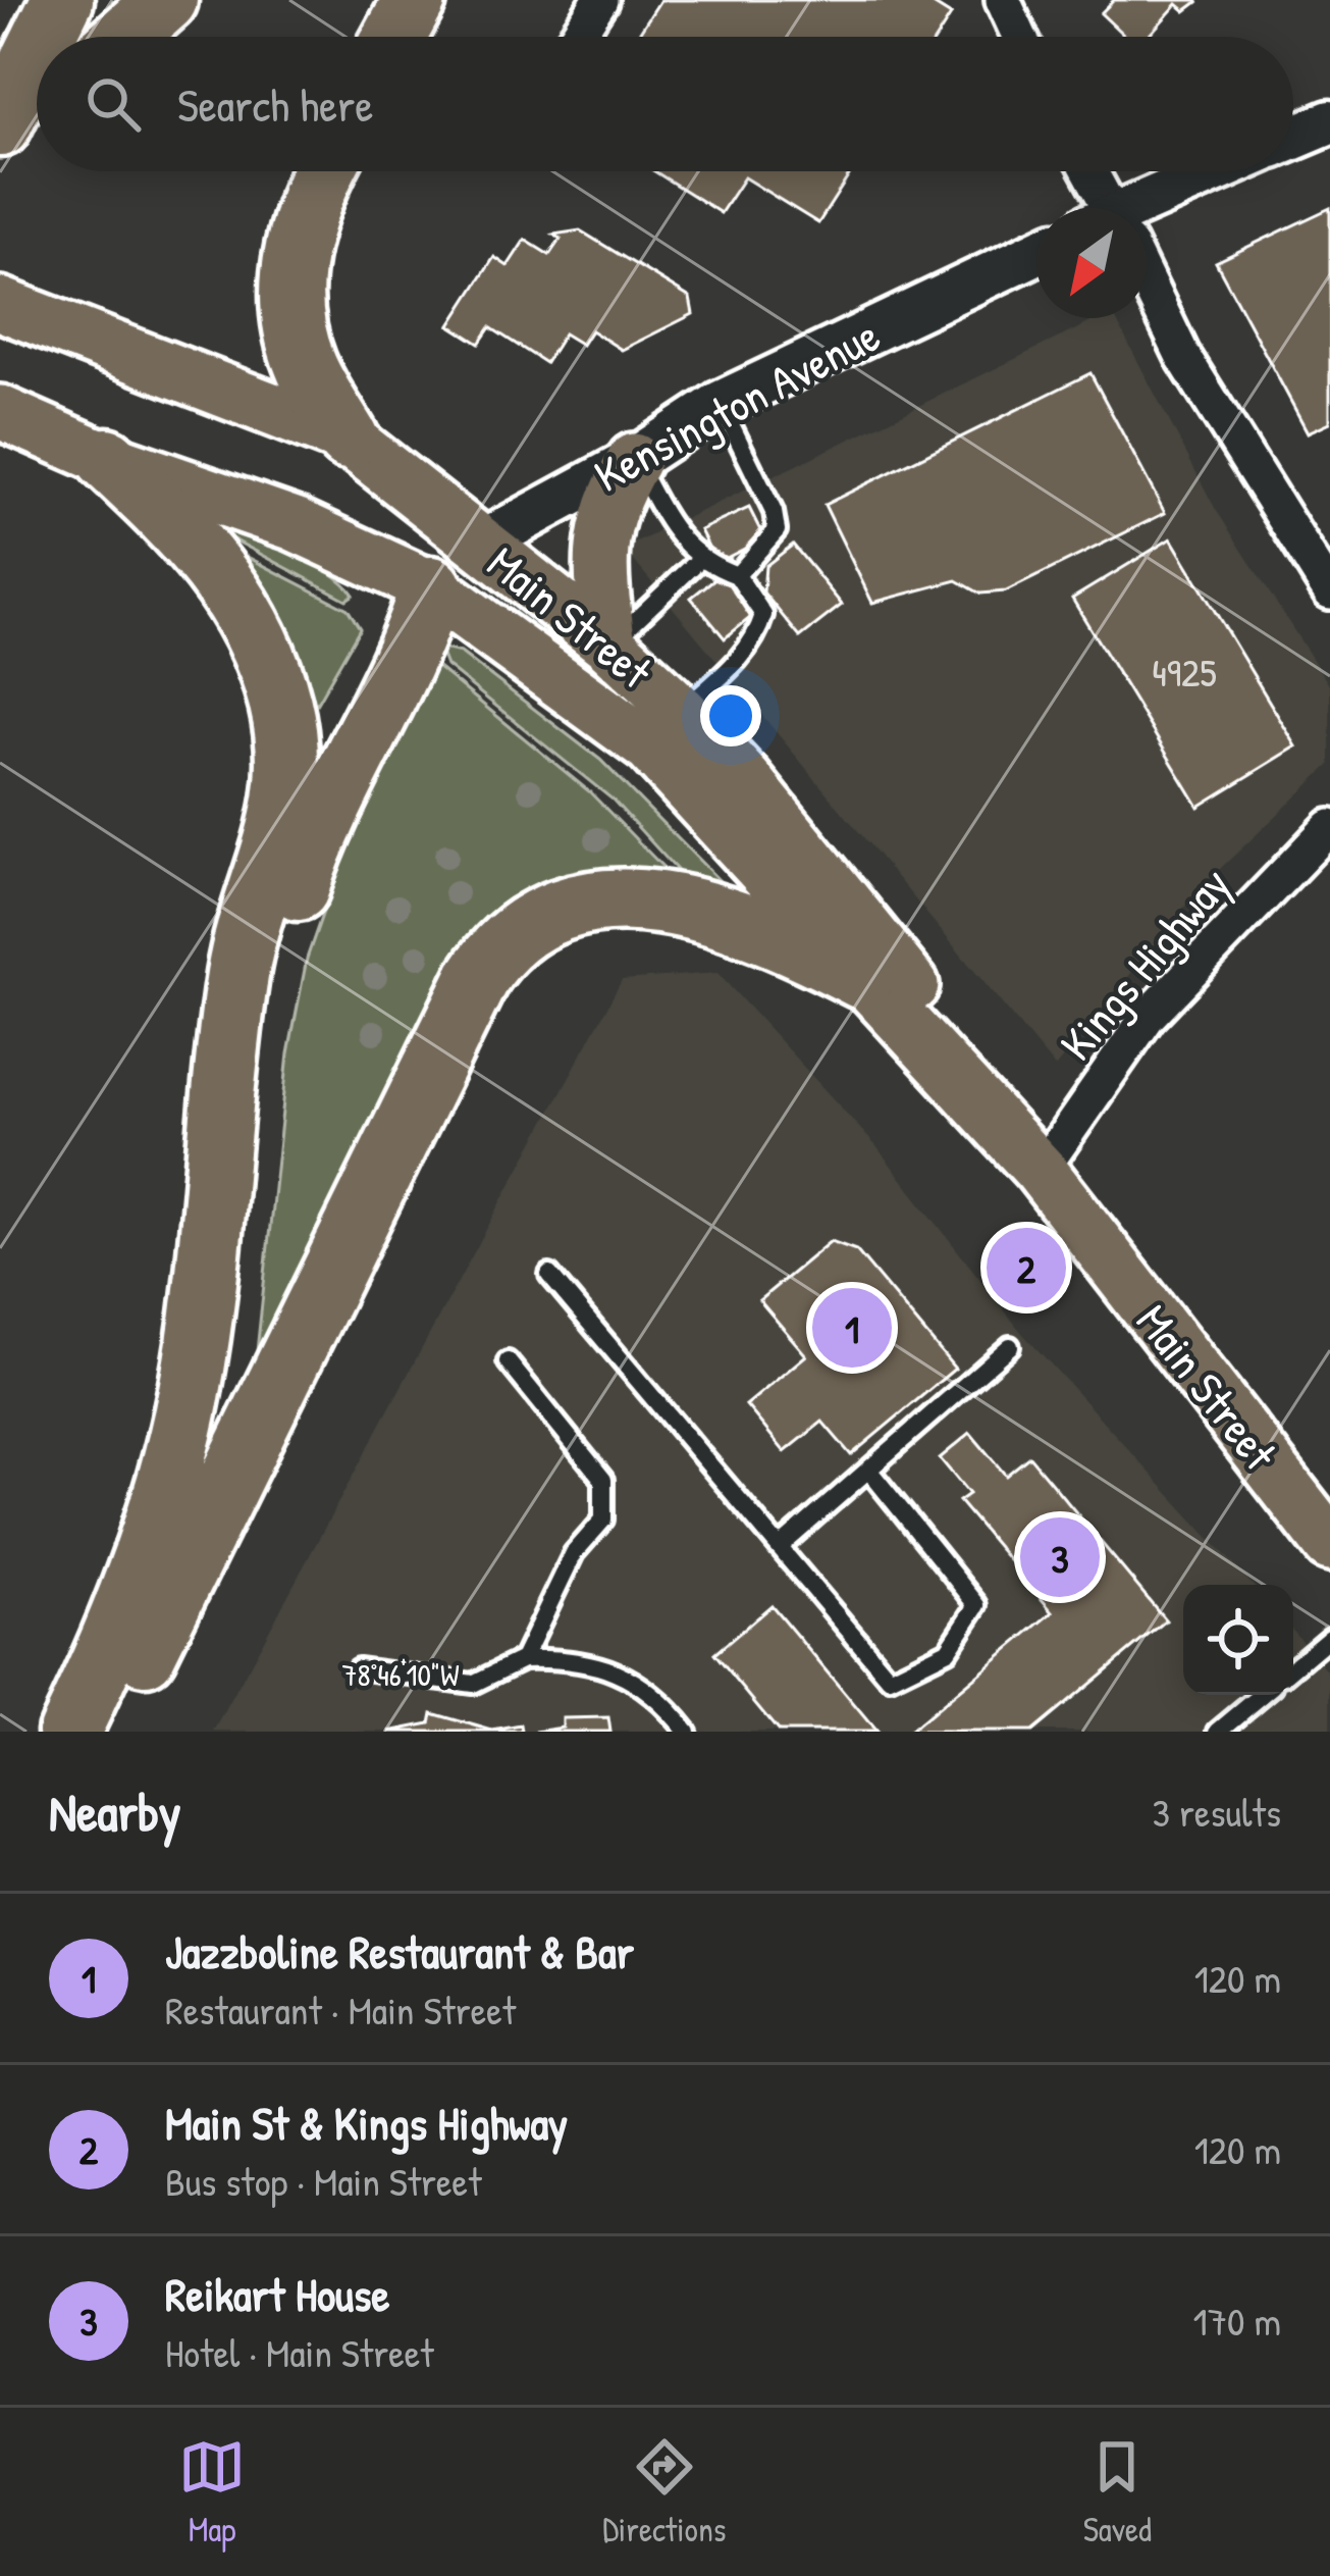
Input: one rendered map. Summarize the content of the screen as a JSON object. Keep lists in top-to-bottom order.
{
  "streets": {
    "main road": ["Kensington Avenue", "Main Street"],
    "street": ["Kings Highway"]
  },
  "crossings": [
    ["Kensington Avenue", "Main Street"],
    ["Main Street", "Kings Highway"]
  ],
  "house_numbers": ["4925"],
  "north": "bottom left",
  "page": {
    "search": "Search here",
    "pins": ["2", "1", "3"],
    "heading": ["Nearby", "3 results"],
    "list": [
      {
        "mark": "1",
        "name": "Jazzboline Restaurant & Bar",
        "note": "Restaurant · Main Street",
        "value": "120 m"
      },
      {
        "mark": "2",
        "name": "Main St & Kings Highway",
        "note": "Bus stop · Main Street",
        "value": "120 m"
      },
      {
        "mark": "3",
        "name": "Reikart House",
        "note": "Hotel · Main Street",
        "value": "170 m"
      }
    ],
    "nav": ["Map", "Directions", "Saved"]
  },
  "coordinates": ["78°46'10\"W"]
}
